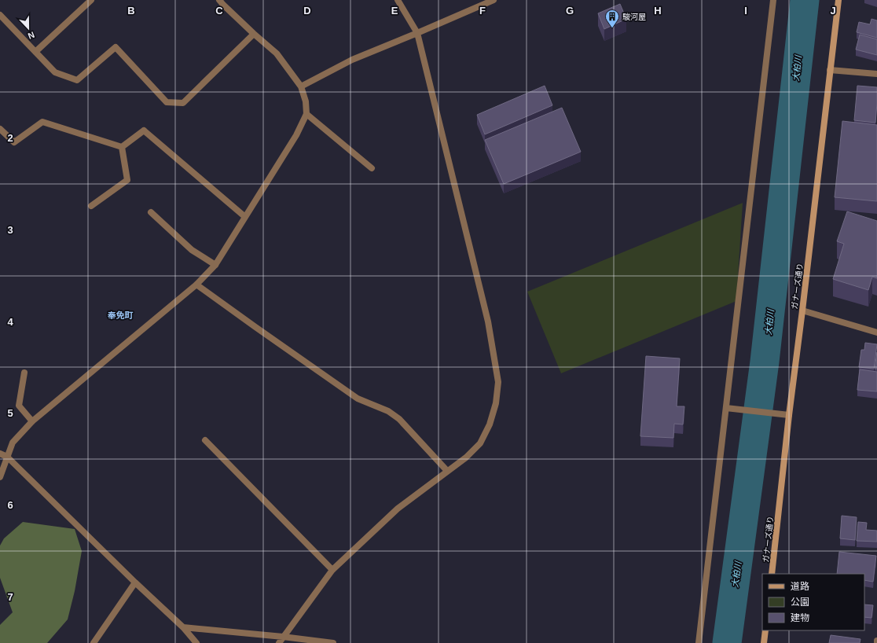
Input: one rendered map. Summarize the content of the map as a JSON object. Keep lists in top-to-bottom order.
{
  "streets": {
    "street": ["ガナーズ通り"]
  },
  "districts": ["奉免町"],
  "water": ["大柏川"],
  "places": {
    "building": ["駿河屋"]
  },
  "legend": ["道路", "公園", "建物"],
  "north": "bottom",
  "grid": {
    "columns": [
      "B",
      "C",
      "D",
      "E",
      "F",
      "G",
      "H",
      "I",
      "J"
    ],
    "rows": [
      "2",
      "3",
      "4",
      "5",
      "6",
      "7"
    ]
  }
}
